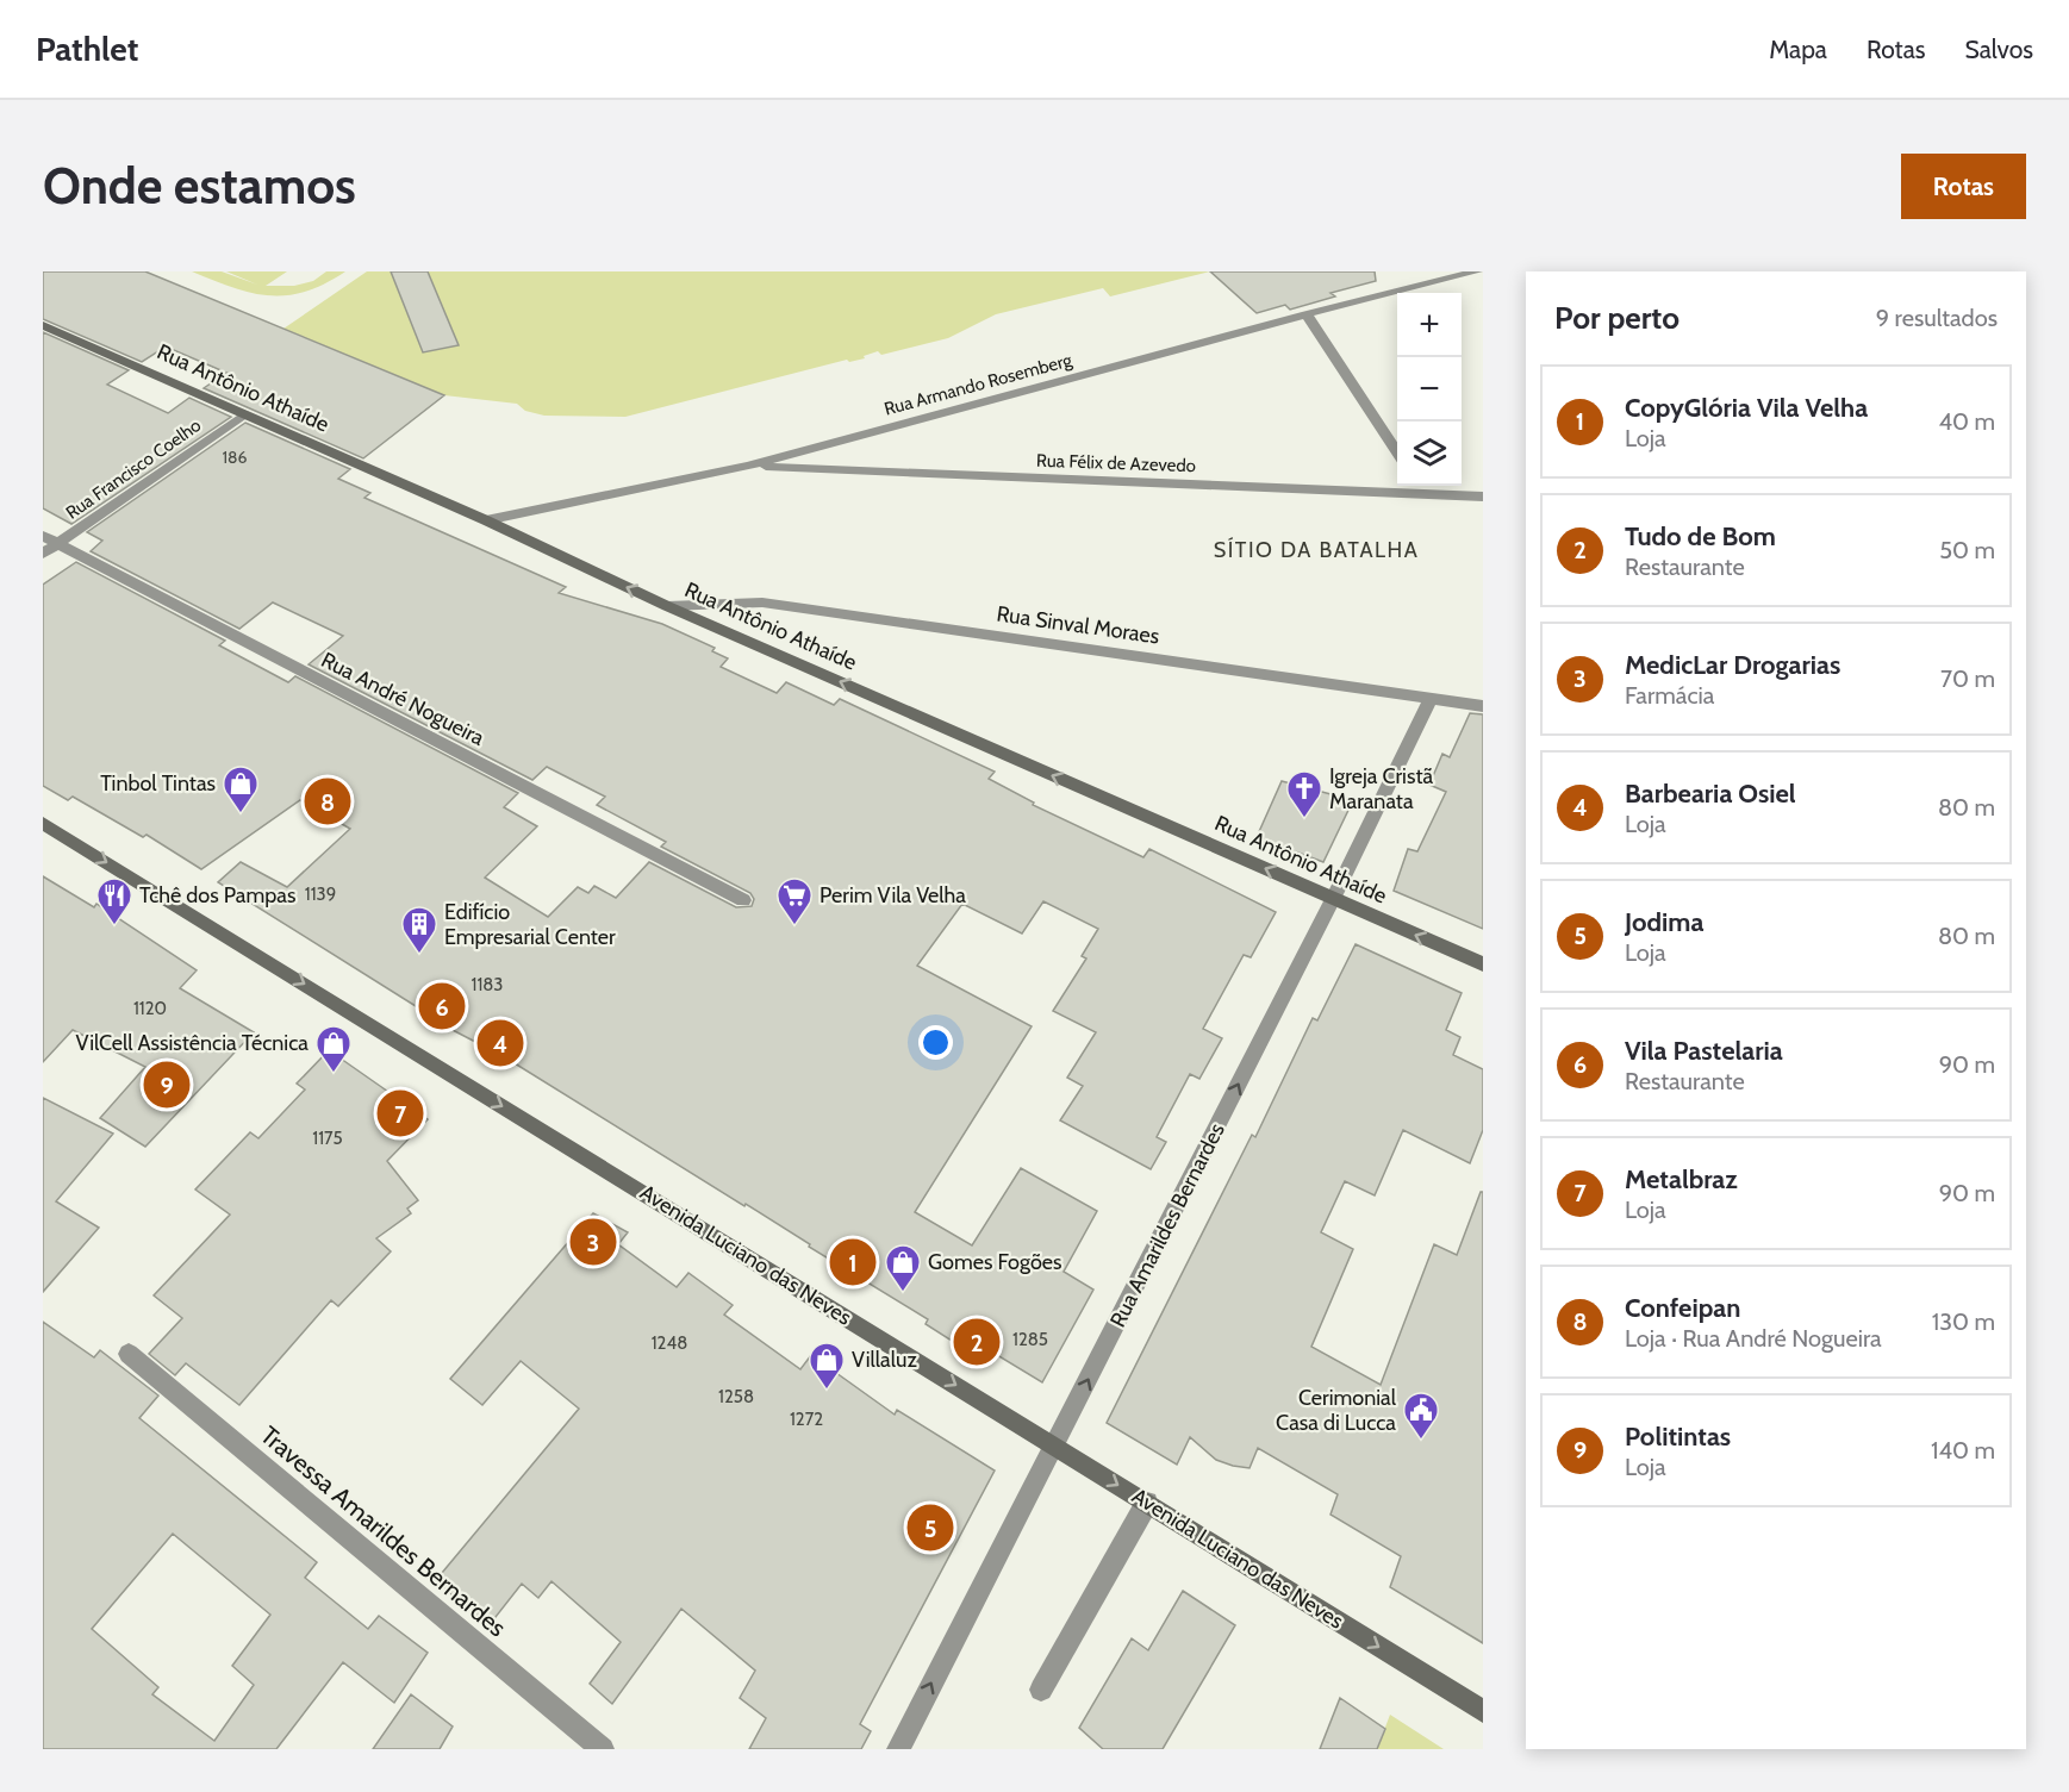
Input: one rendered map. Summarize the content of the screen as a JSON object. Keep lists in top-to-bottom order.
{
  "streets": {
    "main road": ["Rua Antônio Athaíde", "Avenida Luciano das Neves"],
    "street": [
      "Rua Armando Rosemberg",
      "Rua Félix de Azevedo",
      "Rua Francisco Coelho",
      "Rua Sinval Moraes",
      "Rua André Nogueira",
      "Rua Amarildes Bernardes",
      "Travessa Amarildes Bernardes"
    ]
  },
  "crossings": [
    ["Rua Armando Rosemberg", "Rua Antônio Athaíde"],
    ["Rua Armando Rosemberg", "Rua Félix de Azevedo"],
    ["Rua Antônio Athaíde", "Rua Francisco Coelho"],
    ["Rua Antônio Athaíde", "Rua Sinval Moraes"],
    ["Rua Antônio Athaíde", "Rua Amarildes Bernardes"],
    ["Rua Francisco Coelho", "Rua André Nogueira"],
    ["Rua Sinval Moraes", "Rua Amarildes Bernardes"],
    ["Rua Amarildes Bernardes", "Avenida Luciano das Neves"]
  ],
  "one_way": ["Rua Antônio Athaíde", "Rua Amarildes Bernardes", "Avenida Luciano das Neves"],
  "districts": ["SÍTIO DA BATALHA"],
  "places": {
    "shop": [
      "Tinbol Tintas",
      "VilCell Assistência Técnica",
      "Gomes Fogões",
      "Villaluz"
    ],
    "church": ["Igreja Cristã Maranata"],
    "restaurant": ["Tchê dos Pampas"],
    "supermarket": ["Perim Vila Velha"],
    "building": ["Edifício Empresarial Center"],
    "public building": ["Cerimonial Casa di Lucca"]
  },
  "house_numbers": [
    "186",
    "1139",
    "1183",
    "1120",
    "1175",
    "1285",
    "1248",
    "1258",
    "1272"
  ],
  "page": {
    "header": "Pathlet",
    "nav": ["Mapa", "Rotas", "Salvos"],
    "buttons": "Rotas",
    "title": "Onde estamos",
    "heading": ["Por perto", "9 resultados"],
    "map_buttons": ["+", "−"],
    "list": [
      {
        "mark": "1",
        "name": "CopyGlória Vila Velha",
        "note": "Loja",
        "value": "40 m"
      },
      {
        "mark": "2",
        "name": "Tudo de Bom",
        "note": "Restaurante",
        "value": "50 m"
      },
      {
        "mark": "3",
        "name": "MedicLar Drogarias",
        "note": "Farmácia",
        "value": "70 m"
      },
      {
        "mark": "4",
        "name": "Barbearia Osiel",
        "note": "Loja",
        "value": "80 m"
      },
      {
        "mark": "5",
        "name": "Jodima",
        "note": "Loja",
        "value": "80 m"
      },
      {
        "mark": "6",
        "name": "Vila Pastelaria",
        "note": "Restaurante",
        "value": "90 m"
      },
      {
        "mark": "7",
        "name": "Metalbraz",
        "note": "Loja",
        "value": "90 m"
      },
      {
        "mark": "8",
        "name": "Confeipan",
        "note": "Loja · Rua André Nogueira",
        "value": "130 m"
      },
      {
        "mark": "9",
        "name": "Politintas",
        "note": "Loja",
        "value": "140 m"
      }
    ],
    "pins": [
      "8",
      "6",
      "4",
      "9",
      "7",
      "3",
      "1",
      "2",
      "5"
    ]
  }
}
